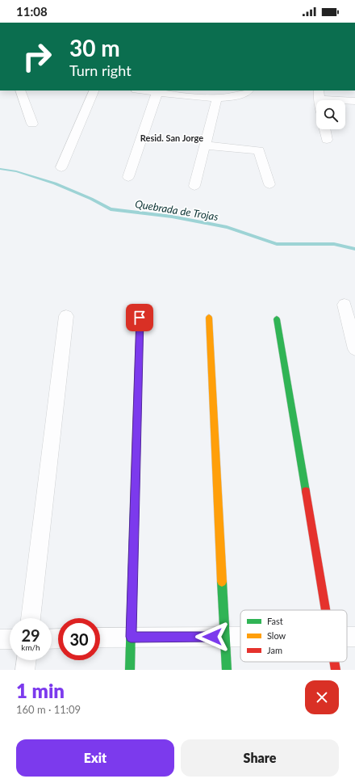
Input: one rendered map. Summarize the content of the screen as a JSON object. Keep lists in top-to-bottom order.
{
  "districts": ["Resid. San Jorge"],
  "water": ["Quebrada de Trojas"],
  "legend": ["Fast", "Slow", "Jam"],
  "page": {
    "status": "11:08",
    "turn": ["30 m", "Turn right"],
    "speed": "29 km/h",
    "limit": "30",
    "heading": ["1 min", "160 m · 11:09"],
    "buttons": ["Exit", "Share"]
  }
}
